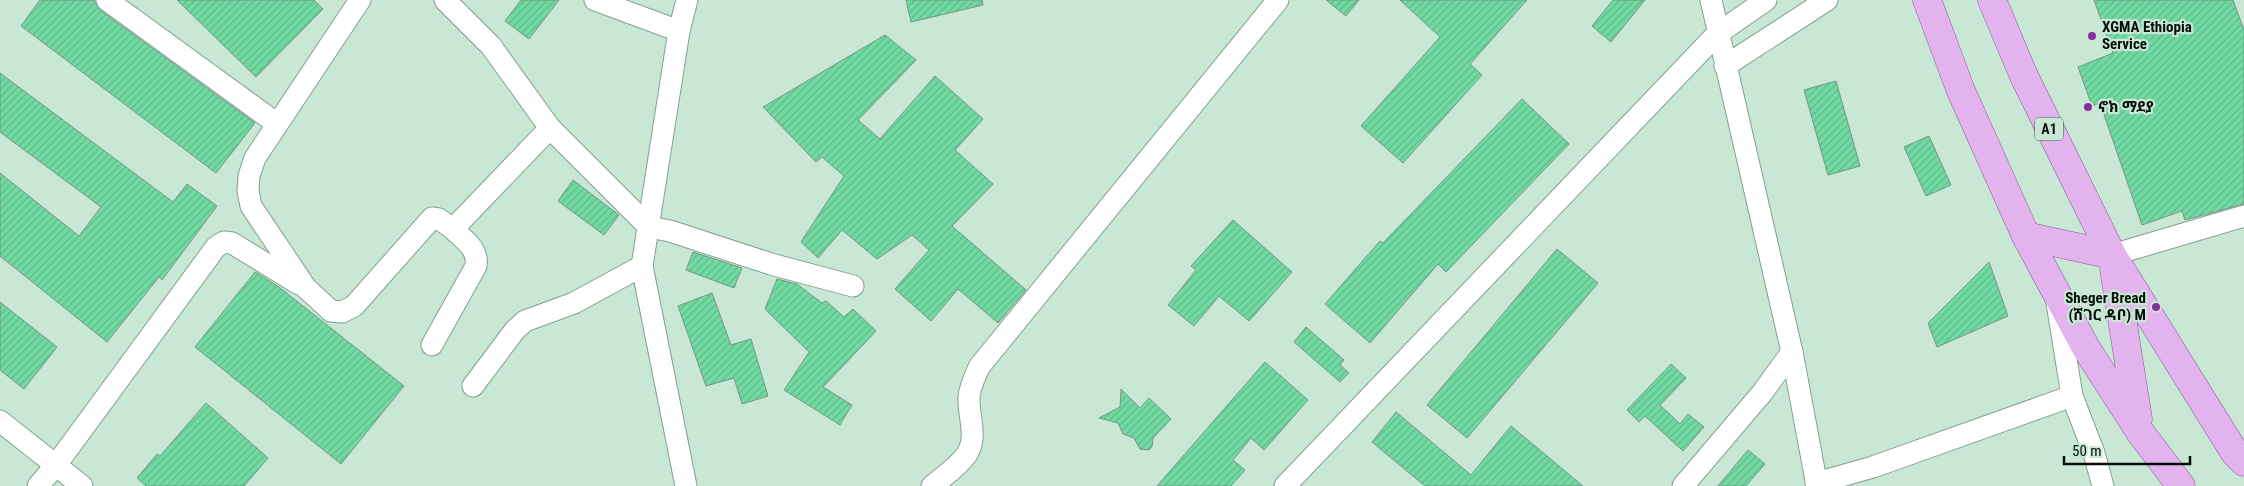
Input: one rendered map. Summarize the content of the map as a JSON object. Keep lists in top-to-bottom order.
{
  "streets": {
    "main road": ["A1"]
  },
  "places": ["XGMA Ethiopia Service", "ኖክ ማደያ", "Sheger Bread (ሸገር ዳቦ) M"],
  "scale_bar": "50 m"
}
